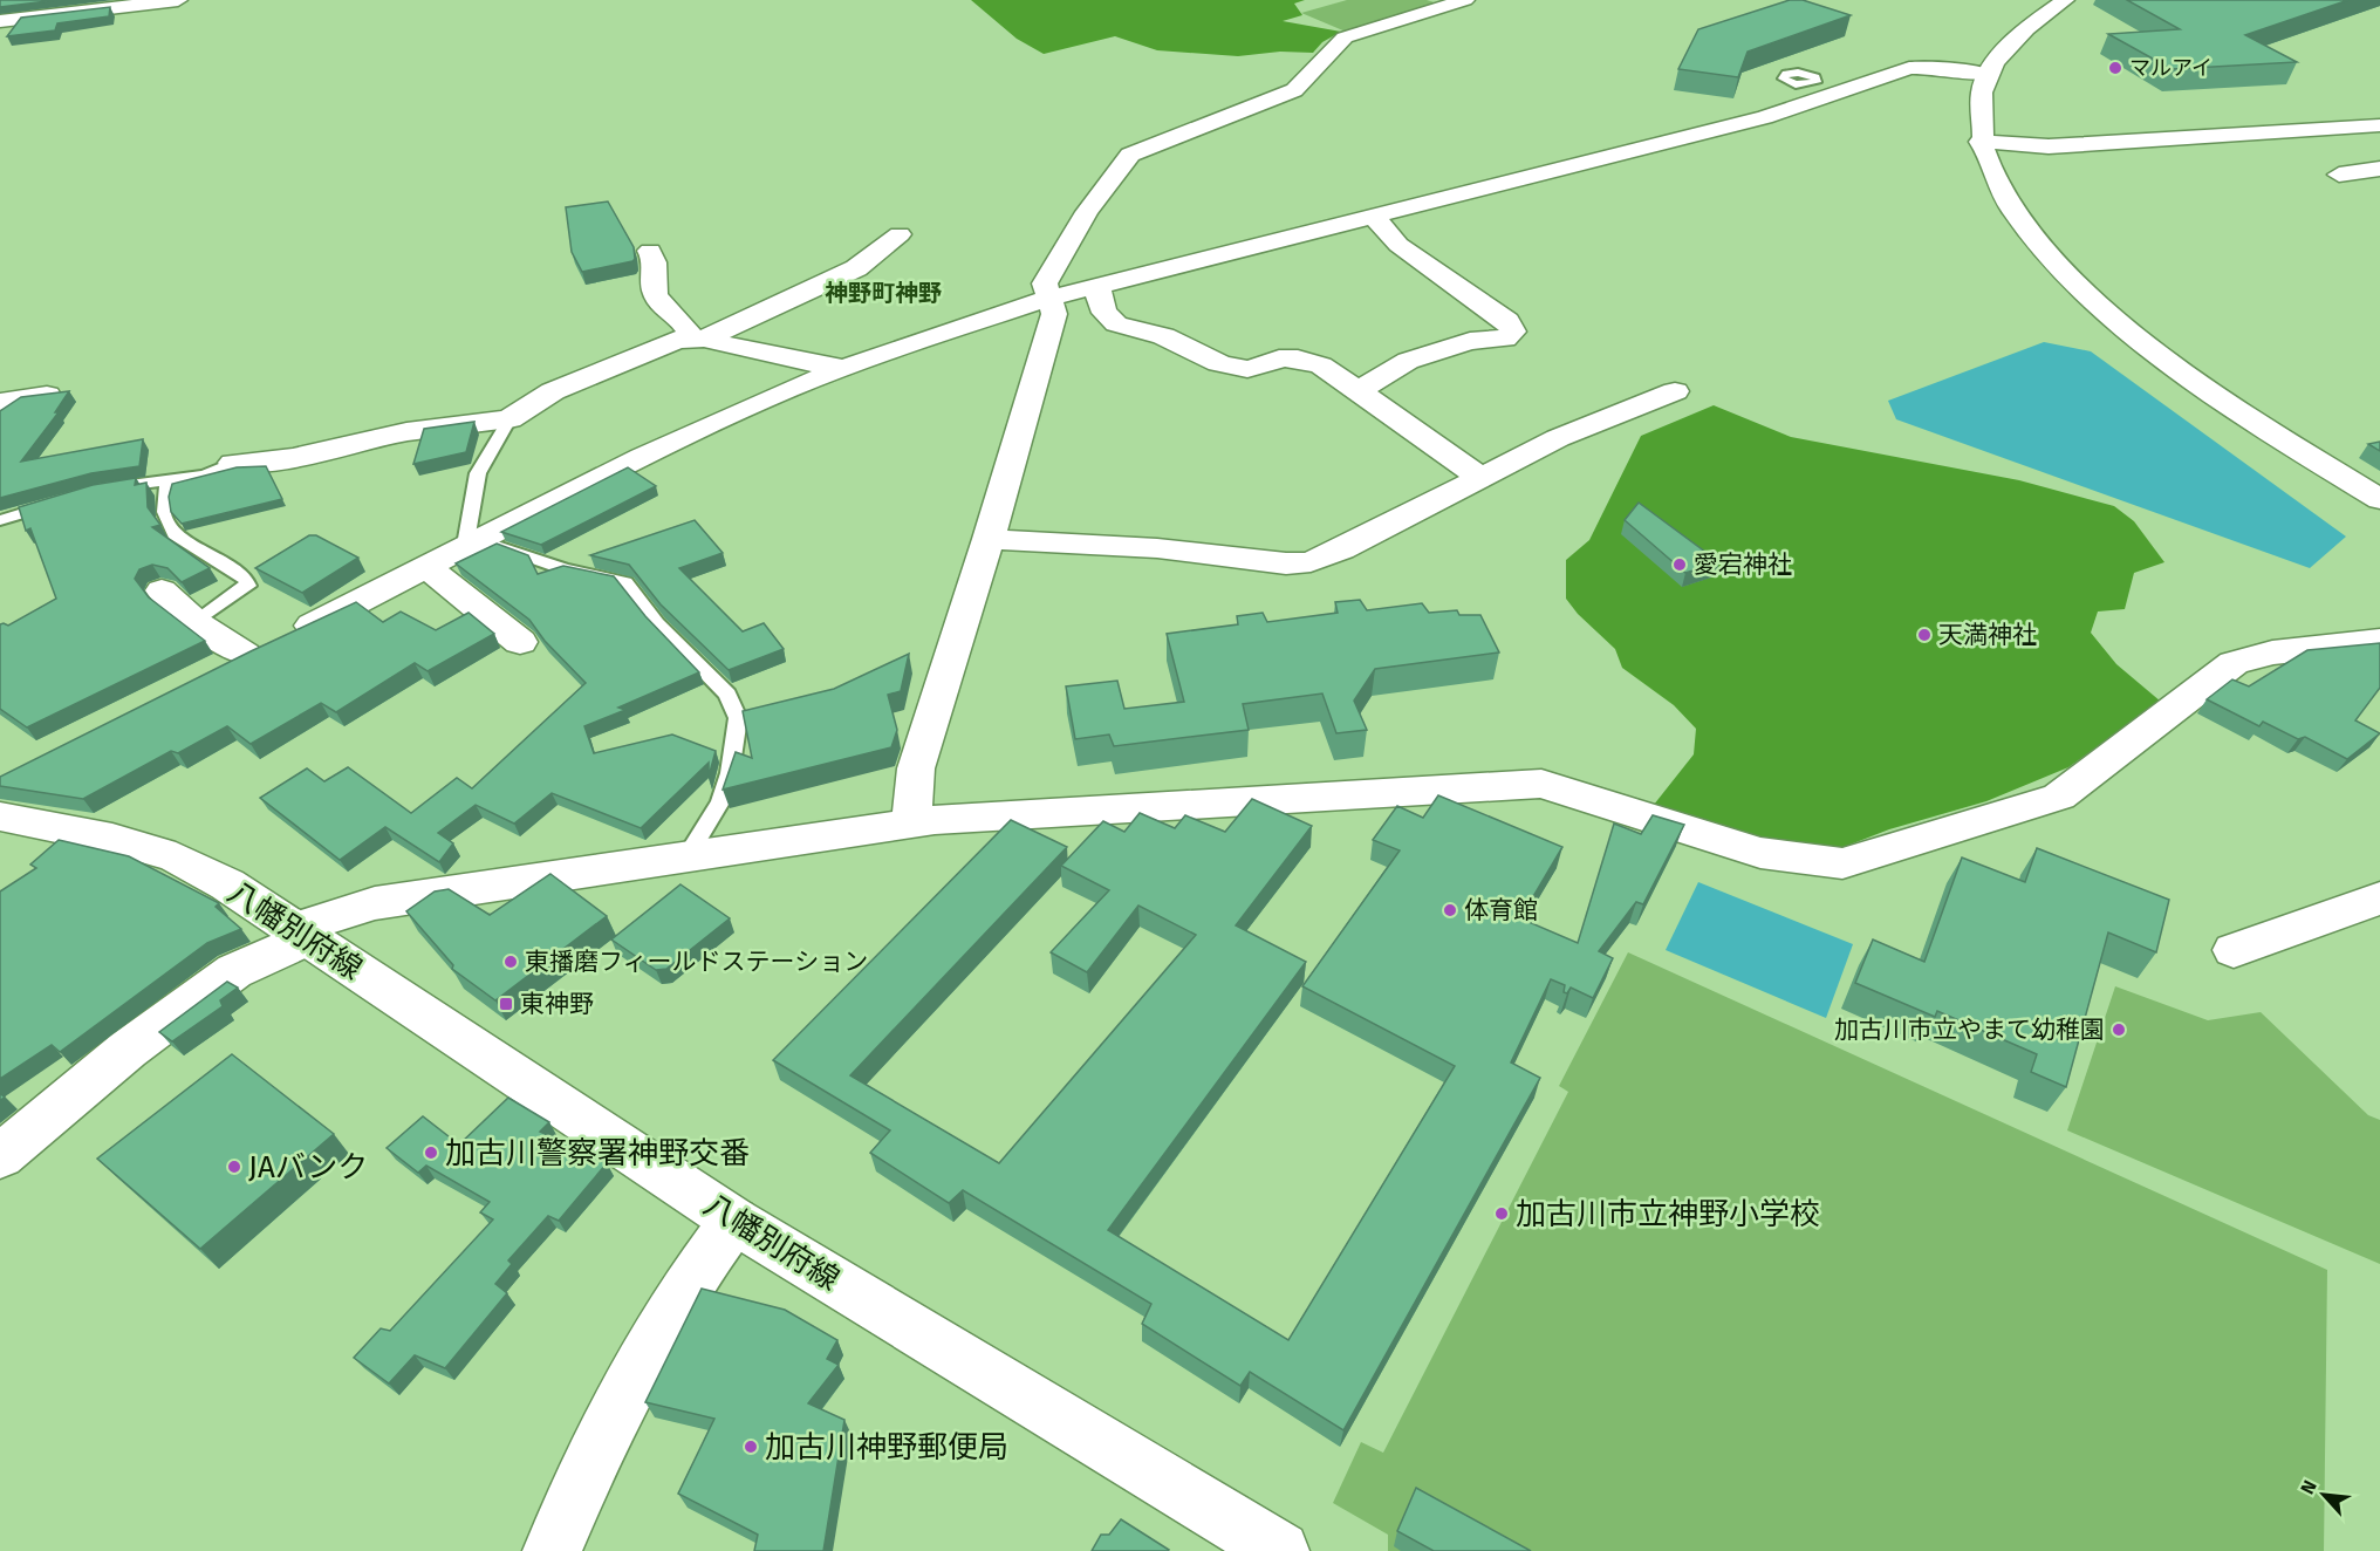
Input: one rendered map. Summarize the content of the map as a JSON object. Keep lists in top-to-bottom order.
{
  "streets": {
    "street": ["八幡別府線"]
  },
  "districts": ["神野町神野"],
  "places": {
    "other": [
      "マルアイ",
      "愛宕神社",
      "天満神社",
      "体育館",
      "東播磨フィールドステーション",
      "加古川市立やまて幼稚園",
      "加古川警察署神野交番",
      "JAバンク",
      "加古川市立神野小学校",
      "加古川神野郵便局"
    ],
    "transit": ["東神野"]
  },
  "north": "top left"
}
